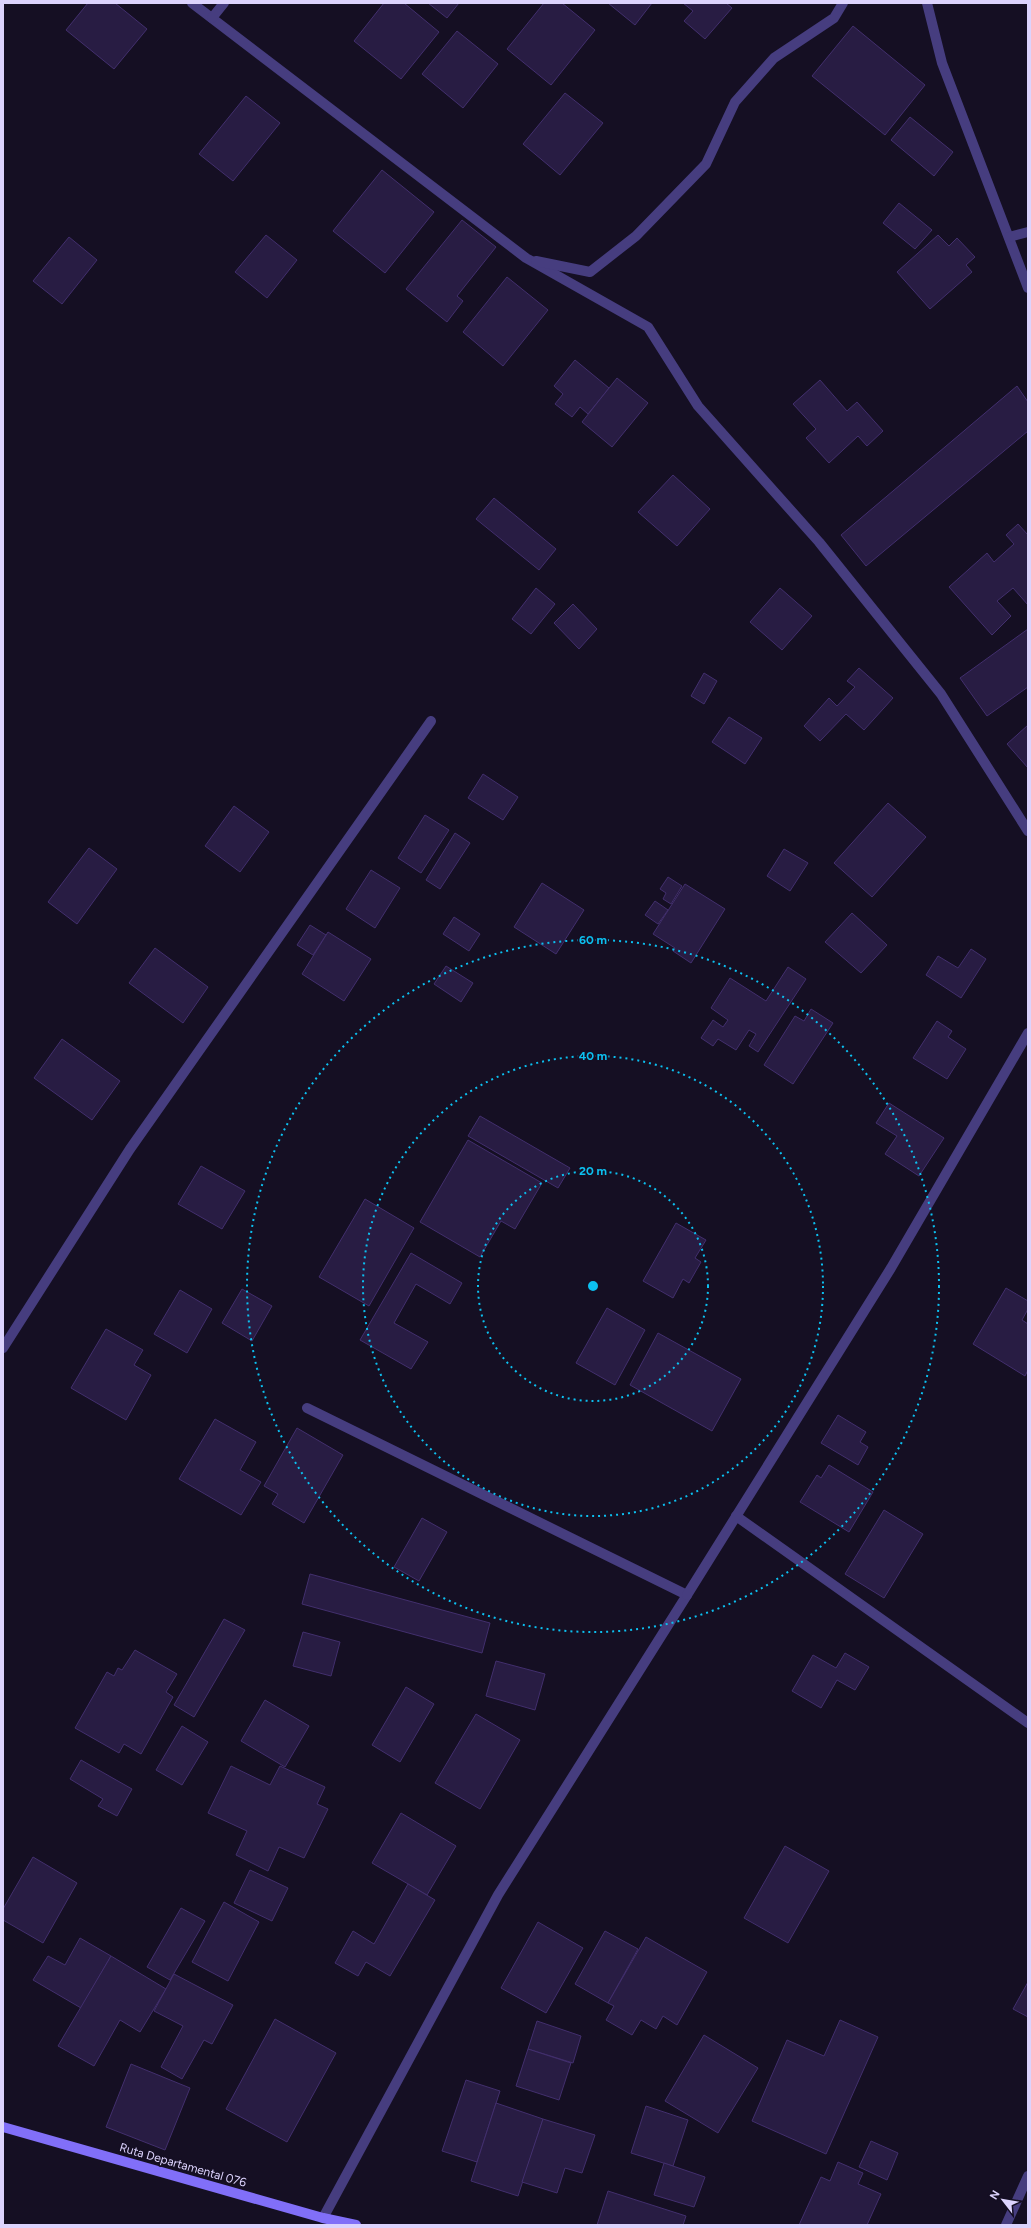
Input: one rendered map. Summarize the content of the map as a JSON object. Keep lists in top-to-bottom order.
{
  "streets": {
    "main road": ["Ruta Departamental 076"]
  },
  "north": "top left",
  "rings": ["60 m", "40 m", "20 m"]
}
